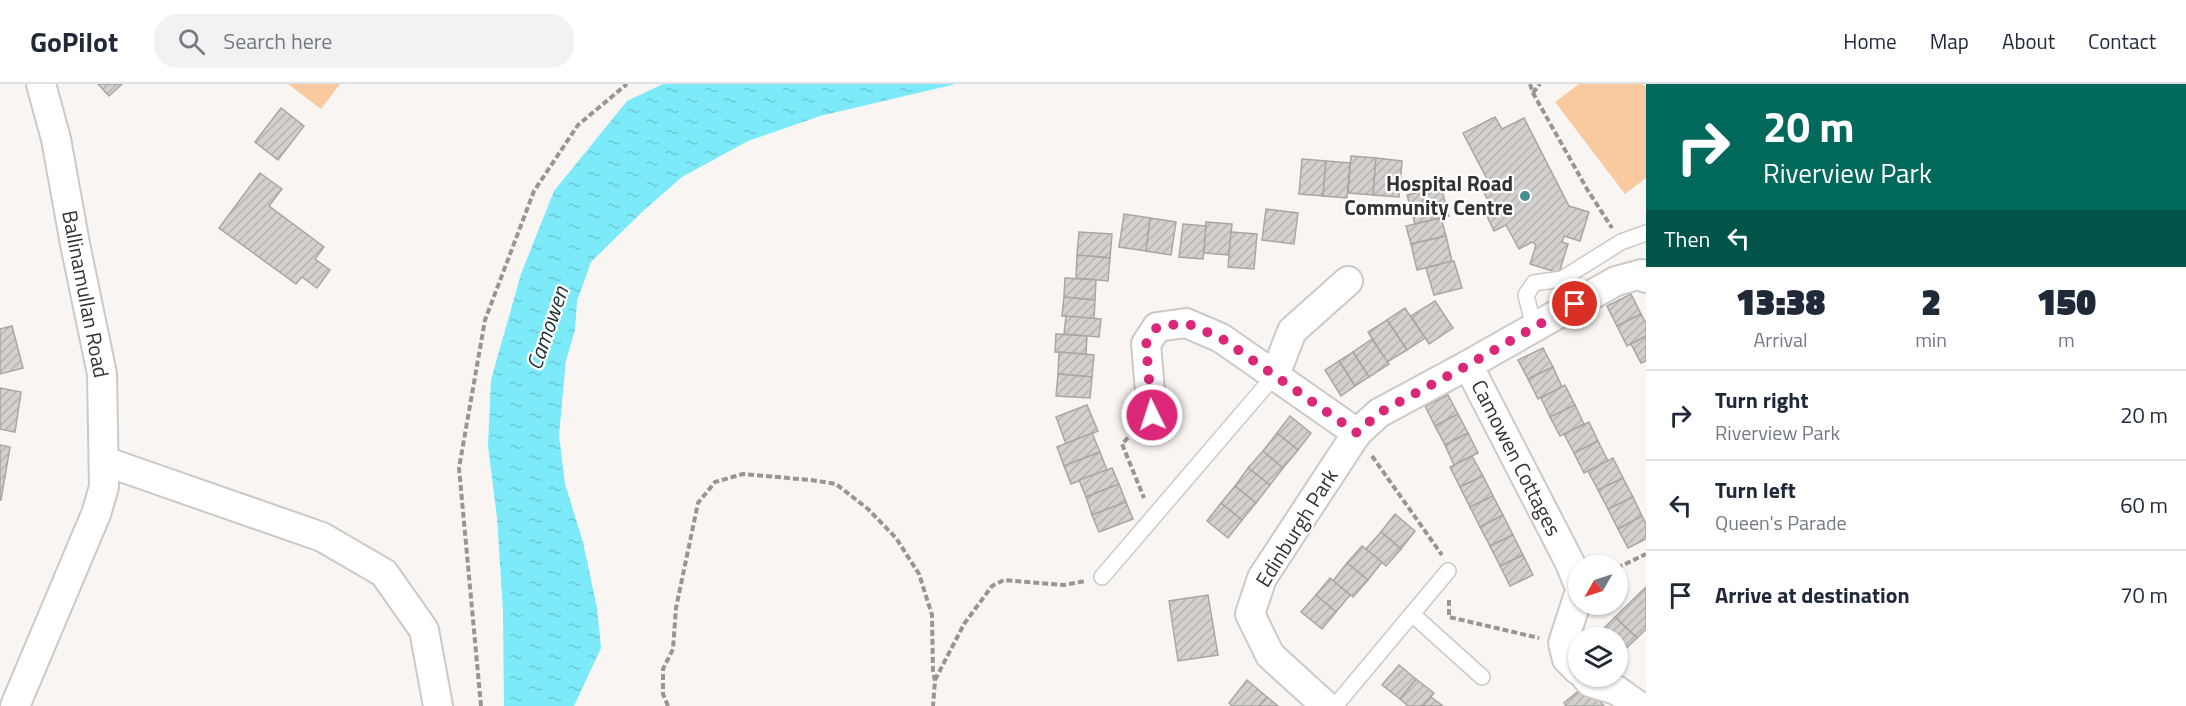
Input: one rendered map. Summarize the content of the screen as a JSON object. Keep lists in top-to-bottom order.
{
  "streets": {
    "street": ["Ballinamullan Road", "Camowen Cottages", "Edinburgh Park"]
  },
  "crossings": [
    ["Camowen Cottages", "Edinburgh Park"]
  ],
  "water": ["Camowen"],
  "places": ["Hospital Road Community Centre"],
  "north": "bottom left",
  "page": {
    "header": "GoPilot",
    "search": "Search here",
    "nav": [
      "Home",
      "Map",
      "About",
      "Contact"
    ],
    "turn": ["20 m", "Riverview Park"],
    "then": "Then",
    "eta": [
      "13:38",
      "Arrival",
      "2",
      "min",
      "150",
      "m"
    ],
    "list": [
      {
        "name": "Turn right",
        "note": "Riverview Park",
        "value": "20 m"
      },
      {
        "name": "Turn left",
        "note": "Queen's Parade",
        "value": "60 m"
      },
      {
        "name": "Arrive at destination",
        "value": "70 m"
      }
    ]
  }
}
